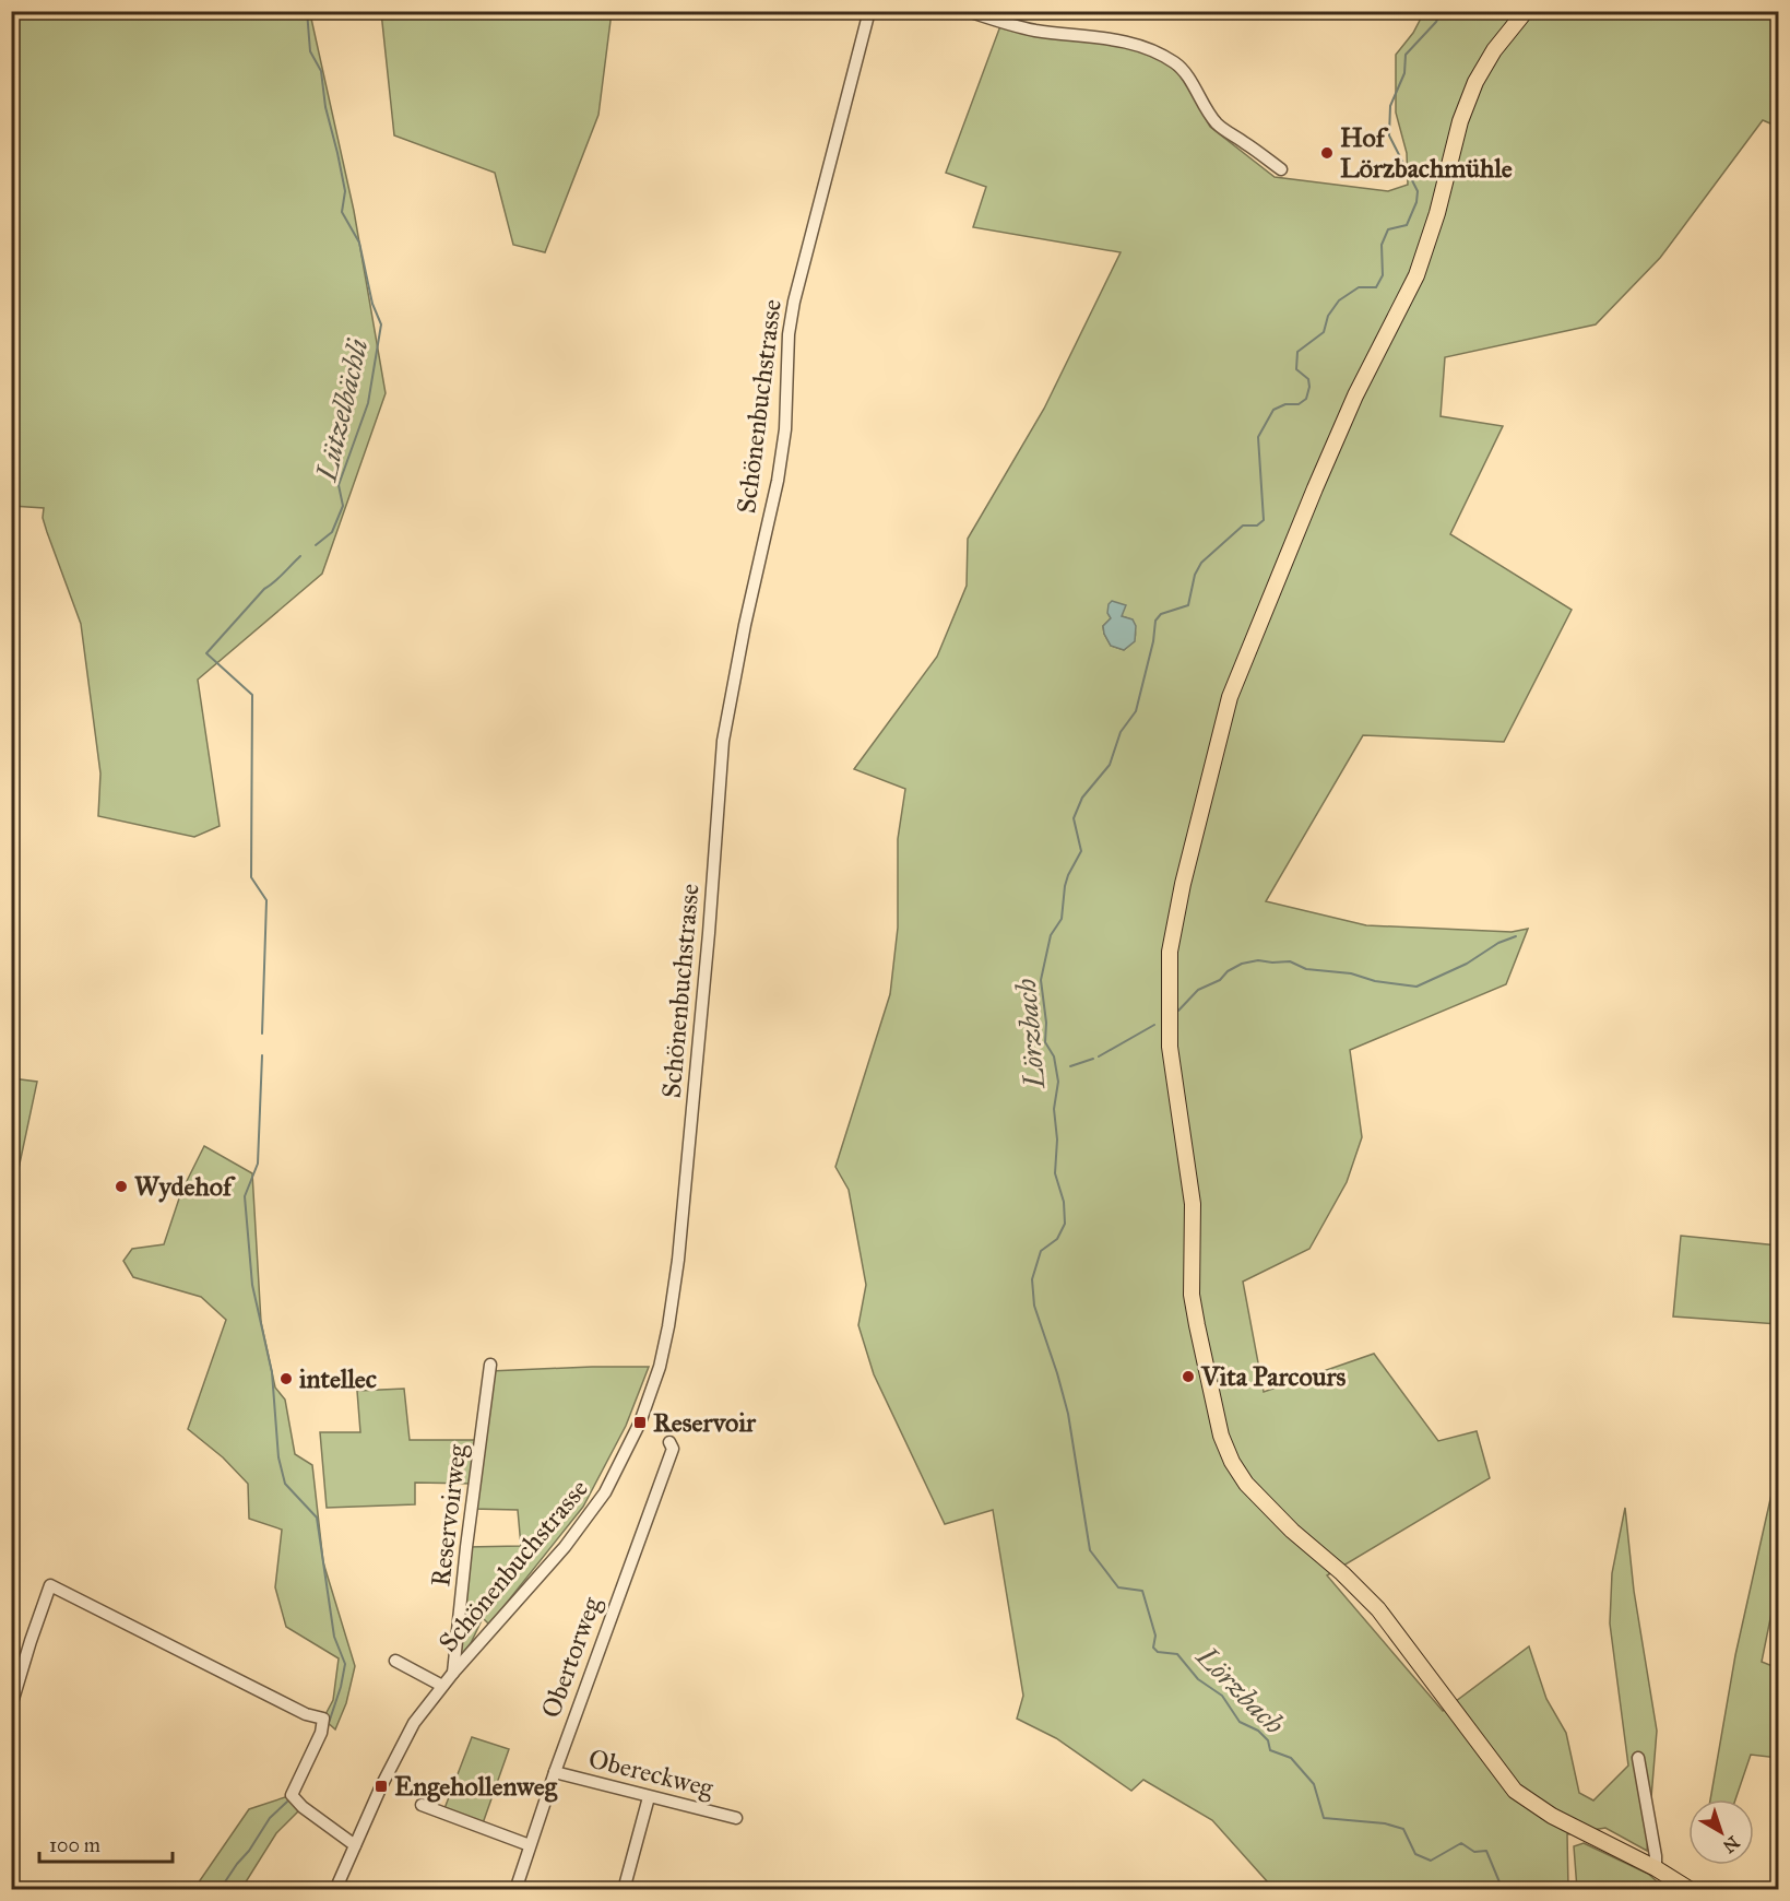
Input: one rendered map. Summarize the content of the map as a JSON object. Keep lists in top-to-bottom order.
{
  "streets": {
    "street": [
      "Schönenbuchstrasse",
      "Reservoirweg",
      "Obertorweg",
      "Obereckweg"
    ]
  },
  "crossings": [
    ["Schönenbuchstrasse", "Reservoirweg"],
    ["Obertorweg", "Obereckweg"]
  ],
  "water": ["Lützelbächli", "Lörzbach"],
  "places": {
    "other": [
      "Hof Lörzbachmühle",
      "Wydehof",
      "Vita Parcours",
      "intellec"
    ],
    "transit": ["Reservoir", "Engehollenweg"]
  },
  "scale_bar": "100 m",
  "north": "bottom right"
}
